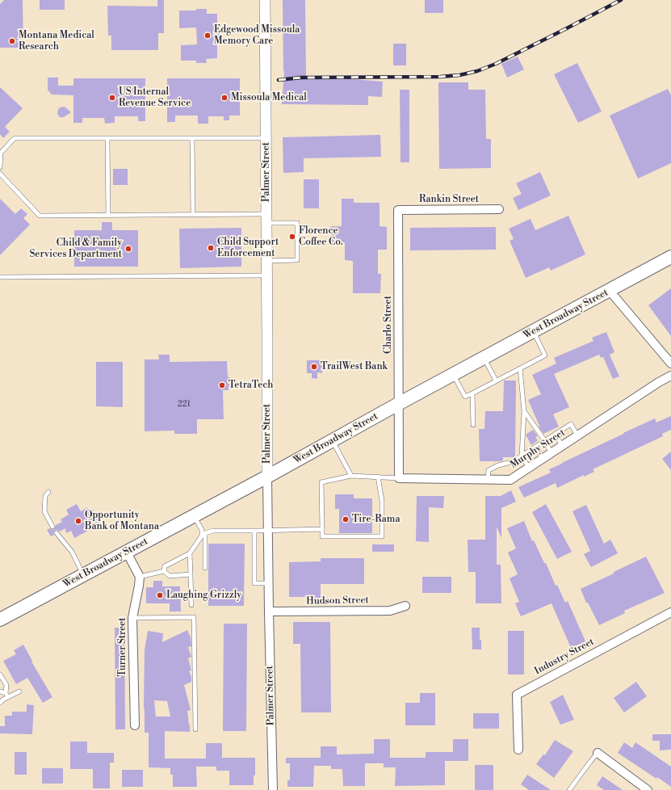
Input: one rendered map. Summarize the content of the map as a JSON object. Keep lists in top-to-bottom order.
{
  "streets": {
    "main road": ["West Broadway Street"],
    "street": [
      "Palmer Street",
      "Rankin Street",
      "Charlo Street",
      "Murphy Street",
      "Hudson Street",
      "Turner Street",
      "Industry Street"
    ]
  },
  "crossings": [
    ["Palmer Street", "West Broadway Street"],
    ["Palmer Street", "Hudson Street"],
    ["Rankin Street", "Charlo Street"],
    ["West Broadway Street", "Charlo Street"],
    ["Charlo Street", "Murphy Street"]
  ],
  "places": [
    "Edgewood Missoula Memory Care",
    "Montana Medical Research",
    "US Internal Revenue Service",
    "Missoula Medical",
    "Florence Coffee Co.",
    "Child Support Enforcement",
    "Child & Family Services Department",
    "TrailWest Bank",
    "TetraTech",
    "Tire-Rama",
    "Opportunity Bank of Montana",
    "Laughing Grizzly"
  ],
  "house_numbers": ["221"]
}
